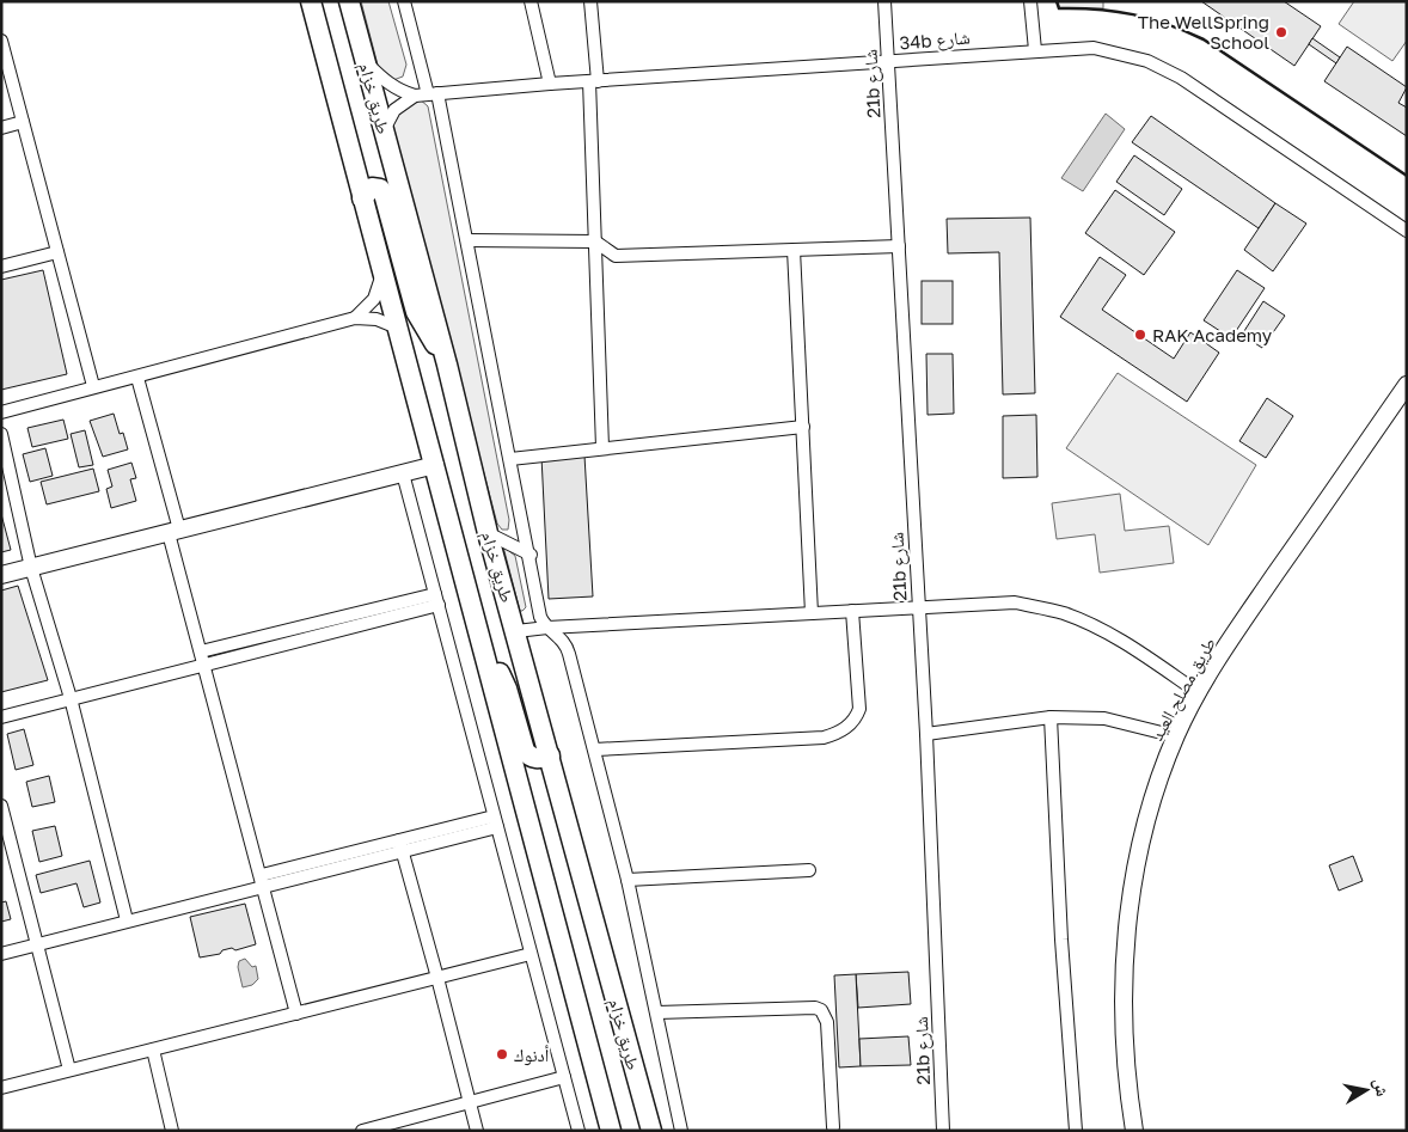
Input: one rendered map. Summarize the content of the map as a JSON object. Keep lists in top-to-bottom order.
{
  "streets": {
    "main road": ["طريق خزام"],
    "street": ["34b شارع", "21b شارع", "طريق مصلح العيد"]
  },
  "crossings": [
    ["34b شارع", "21b شارع"],
    ["34b شارع", "طريق خزام"]
  ],
  "places": ["The WellSpring School", "RAK Academy", "أدنوك"],
  "north": "right"
}
